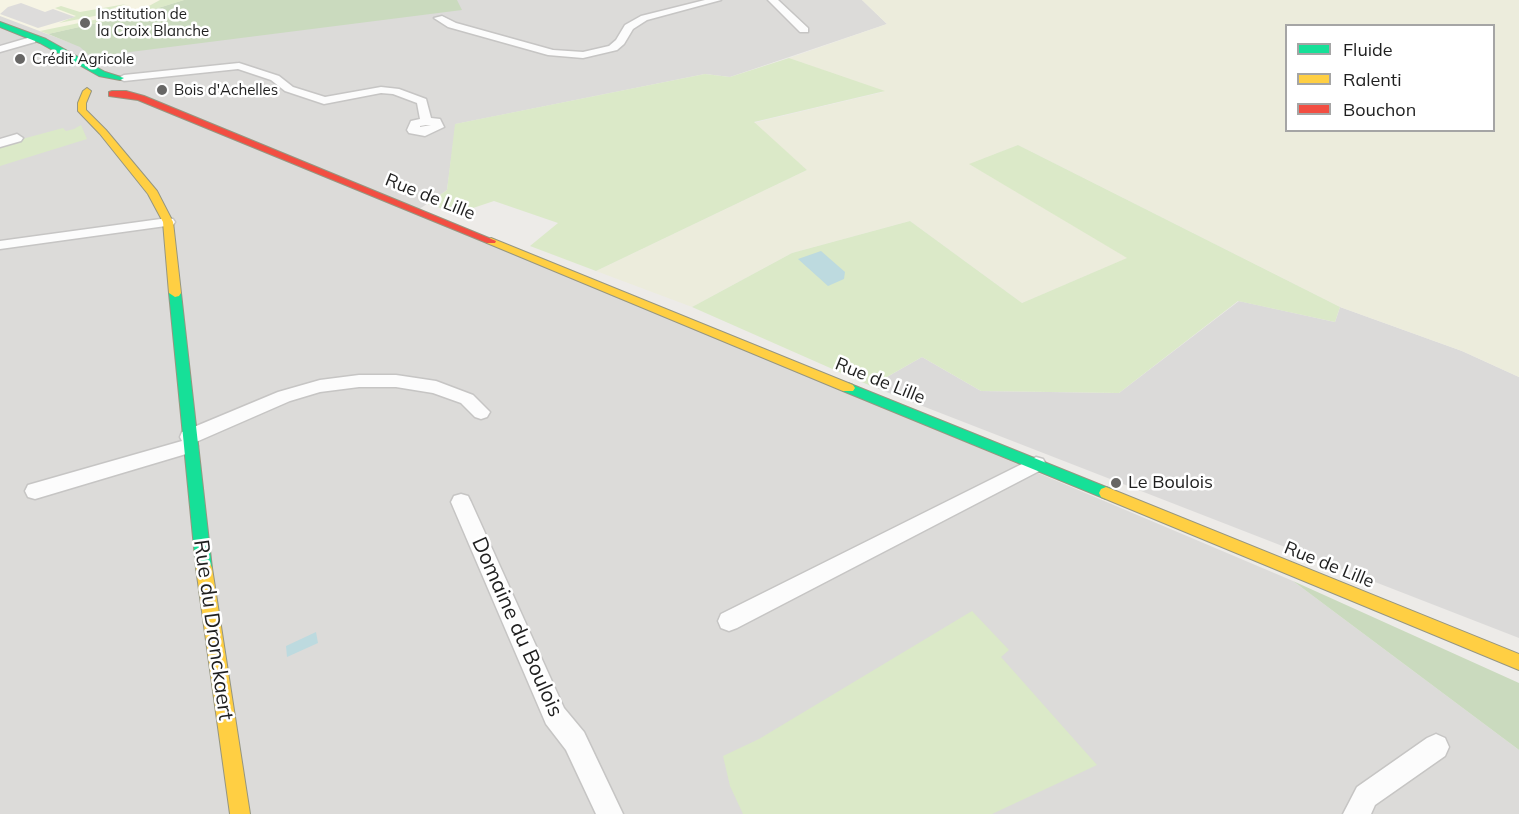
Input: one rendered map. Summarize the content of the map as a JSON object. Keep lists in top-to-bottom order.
{
  "streets": {
    "main road": ["Rue de Lille", "Rue du Dronckaert"],
    "street": ["Domaine du Boulois"]
  },
  "crossings": [
    ["Rue de Lille", "Rue du Dronckaert"]
  ],
  "places": [
    "Institution de la Croix Blanche",
    "Crédit Agricole",
    "Bois d'Achelles",
    "Le Boulois"
  ],
  "legend": ["Fluide", "Ralenti", "Bouchon"]
}
